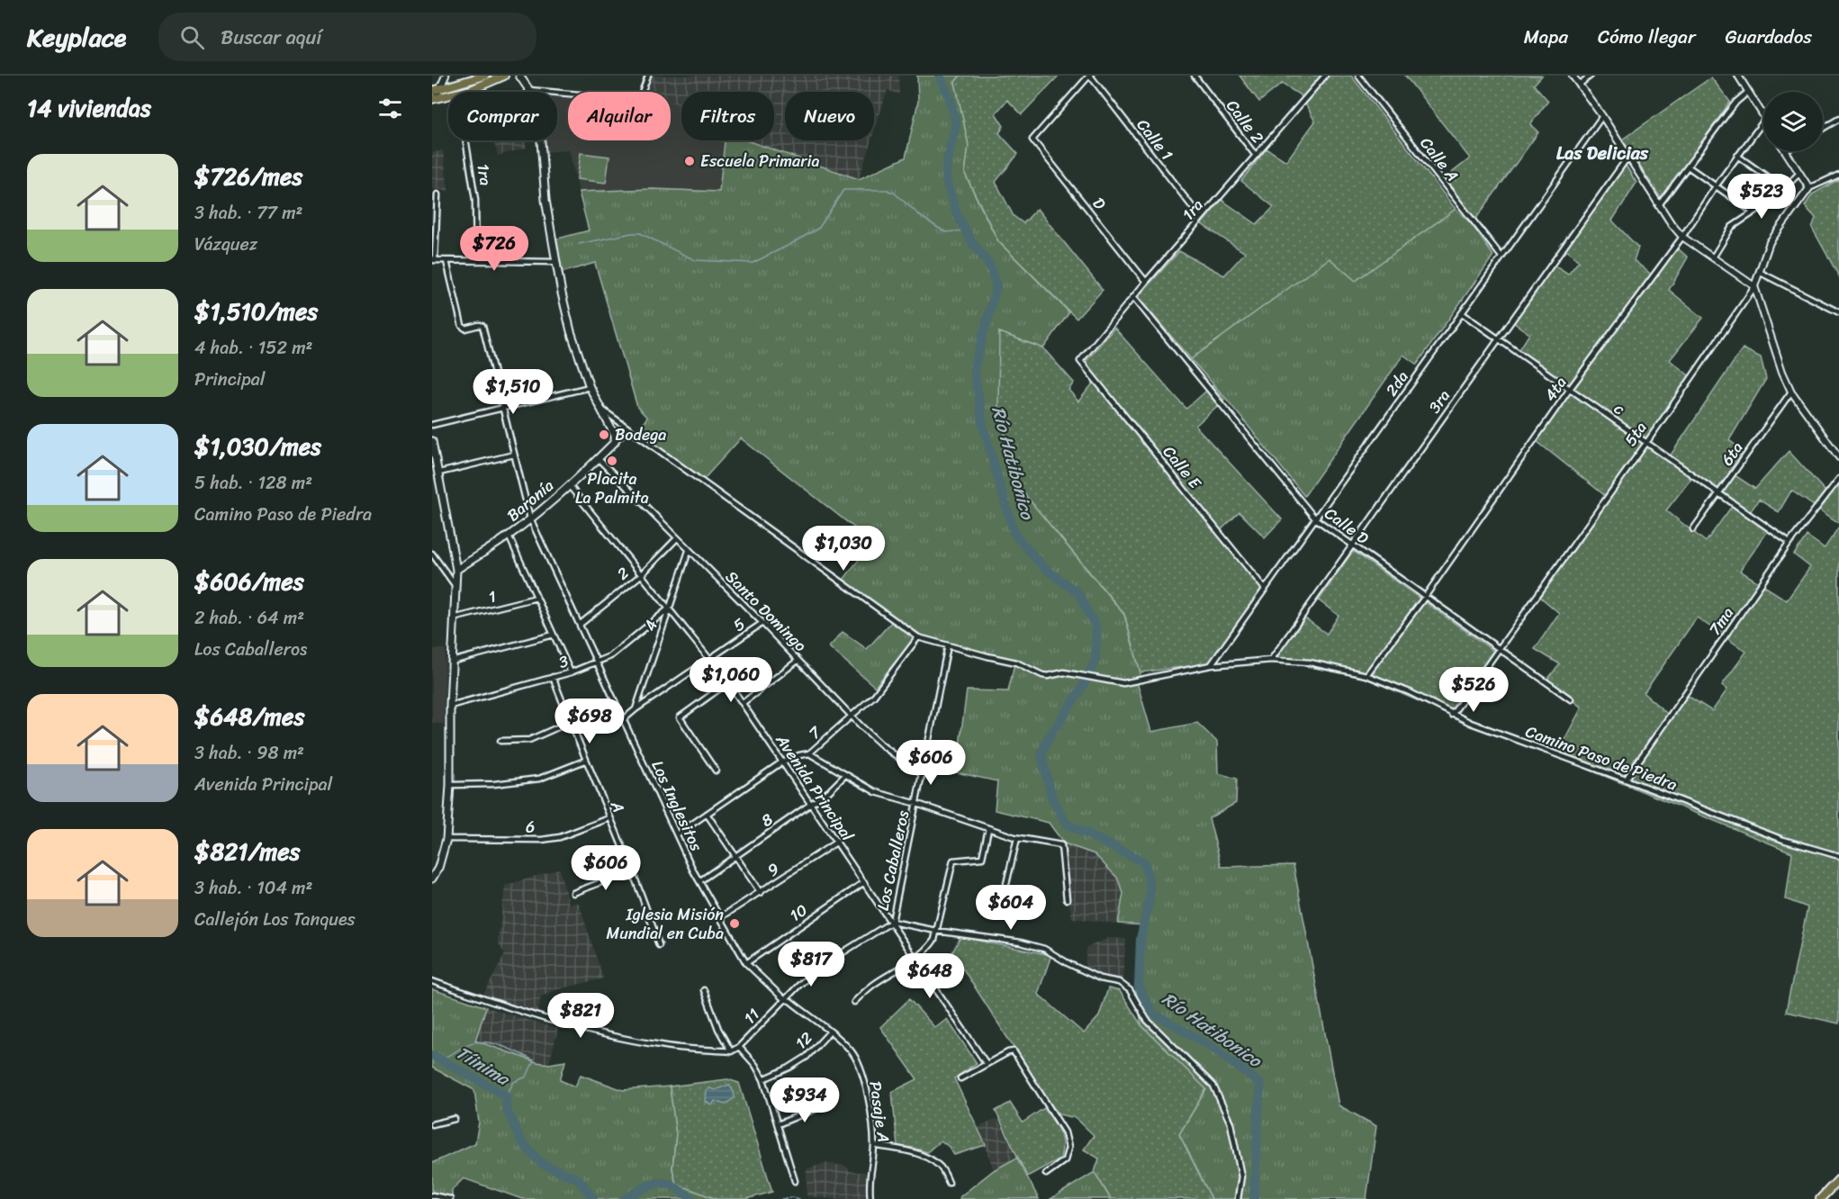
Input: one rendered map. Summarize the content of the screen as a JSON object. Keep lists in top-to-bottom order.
{
  "streets": {
    "main road": ["Baronía"],
    "street": [
      "Calle 2",
      "Calle 1",
      "Calle A",
      "1ra",
      "D",
      "2da",
      "4ta",
      "3ra",
      "c",
      "5ta",
      "6ta",
      "Calle E",
      "Calle D",
      "2",
      "1",
      "Santo Domingo",
      "7ma",
      "5",
      "4",
      "3",
      "7",
      "Camino Paso de Piedra",
      "Avenida Principal",
      "Los Inglesitos",
      "A",
      "8",
      "6",
      "Los Caballeros",
      "9",
      "10",
      "11",
      "12",
      "Pasaje A"
    ]
  },
  "crossings": [
    ["Calle 2", "1ra"],
    ["Calle 1", "1ra"],
    ["Calle 1", "D"],
    ["Calle A", "2da"],
    ["1ra", "D"],
    ["1ra", "Calle E"],
    ["1ra", "Calle D"],
    ["2da", "c"],
    ["2da", "Calle E"],
    ["2da", "Calle D"],
    ["2da", "Camino Paso de Piedra"],
    ["4ta", "c"],
    ["4ta", "Calle D"],
    ["4ta", "Camino Paso de Piedra"],
    ["3ra", "c"],
    ["3ra", "Calle D"],
    ["3ra", "Camino Paso de Piedra"],
    ["c", "5ta"],
    ["c", "6ta"],
    ["c", "7ma"],
    ["5ta", "Calle D"],
    ["5ta", "Camino Paso de Piedra"],
    ["Baronía", "Santo Domingo"],
    ["Baronía", "Avenida Principal"],
    ["Baronía", "Los Inglesitos"],
    ["2", "Santo Domingo"],
    ["2", "Avenida Principal"],
    ["2", "Los Inglesitos"],
    ["Santo Domingo", "5"],
    ["Santo Domingo", "4"],
    ["Santo Domingo", "7"],
    ["Santo Domingo", "Los Caballeros"],
    ["7ma", "Camino Paso de Piedra"],
    ["5", "4"],
    ["5", "Avenida Principal"],
    ["5", "Los Inglesitos"],
    ["4", "3"],
    ["4", "Avenida Principal"],
    ["3", "Avenida Principal"],
    ["3", "Los Inglesitos"],
    ["3", "A"],
    ["7", "Camino Paso de Piedra"],
    ["7", "Avenida Principal"],
    ["7", "Los Inglesitos"],
    ["Camino Paso de Piedra", "Los Caballeros"],
    ["Avenida Principal", "8"],
    ["Avenida Principal", "Los Caballeros"],
    ["Avenida Principal", "9"],
    ["Avenida Principal", "10"],
    ["Avenida Principal", "11"],
    ["Los Inglesitos", "8"],
    ["Los Inglesitos", "9"],
    ["Los Inglesitos", "10"],
    ["Los Inglesitos", "11"],
    ["Los Inglesitos", "Pasaje A"],
    ["A", "6"],
    ["Los Caballeros", "11"],
    ["11", "Pasaje A"],
    ["12", "Pasaje A"]
  ],
  "districts": ["Las Delicias"],
  "water": ["Río Hatibonico", "Tíinima"],
  "places": [
    "Escuela Primaria",
    "Bodega",
    "Placita La Palmita",
    "Iglesia Misión Mundial en Cuba"
  ],
  "page": {
    "header": "Keyplace",
    "search": "Buscar aquí",
    "nav": ["Mapa", "Cómo llegar", "Guardados"],
    "heading": "14 viviendas",
    "chip": [
      "Comprar",
      "Alquilar",
      "Filtros",
      "Nuevo"
    ],
    "list": [
      {
        "name": "$726/mes",
        "note": "3 hab. · 77 m² · Vázquez"
      },
      {
        "name": "$1,510/mes",
        "note": "4 hab. · 152 m² · Principal"
      },
      {
        "name": "$1,030/mes",
        "note": "5 hab. · 128 m² · Camino Paso de Piedra"
      },
      {
        "name": "$606/mes",
        "note": "2 hab. · 64 m² · Los Caballeros"
      },
      {
        "name": "$648/mes",
        "note": "3 hab. · 98 m² · Avenida Principal"
      },
      {
        "name": "$821/mes",
        "note": "3 hab. · 104 m² · Callejón Los Tanques"
      }
    ],
    "price": [
      "$523",
      "$726",
      "$1,510",
      "$1,030",
      "$1,060",
      "$526",
      "$698",
      "$606",
      "$606",
      "$604",
      "$817",
      "$648",
      "$821",
      "$934"
    ]
  }
}
